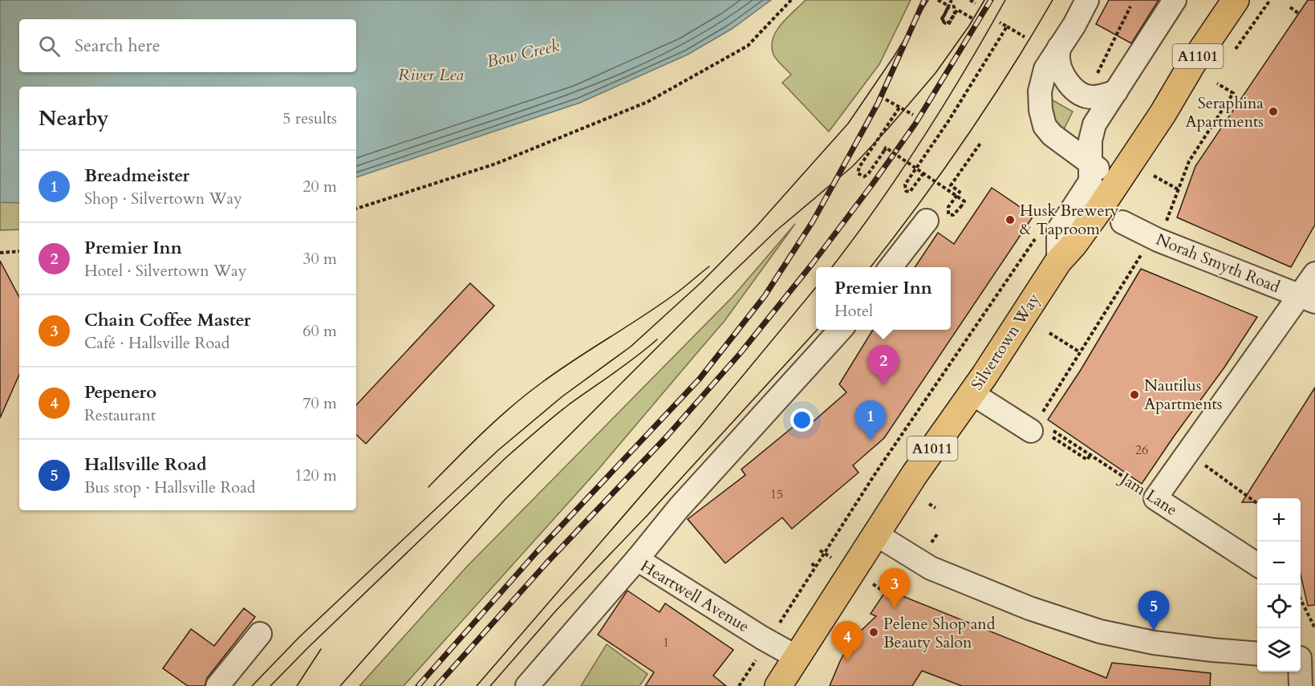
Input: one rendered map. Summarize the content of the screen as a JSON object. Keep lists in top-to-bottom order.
{
  "streets": {
    "main road": ["A1101", "Silvertown Way", "A1011"],
    "street": ["Norah Smyth Road", "Jam Lane", "Heartwell Avenue"]
  },
  "crossings": [
    ["Silvertown Way", "Heartwell Avenue"]
  ],
  "water": ["Bow Creek", "River Lea"],
  "places": [
    "Seraphina Apartments",
    "Husk Brewery & Taproom",
    "Nautilus Apartments",
    "Pelene Shop and Beauty Salon"
  ],
  "house_numbers": ["26", "15", "1"],
  "page": {
    "search": "Search here",
    "heading": ["Nearby", "5 results"],
    "list": [
      {
        "mark": "1",
        "name": "Breadmeister",
        "note": "Shop · Silvertown Way",
        "value": "20 m"
      },
      {
        "mark": "2",
        "name": "Premier Inn",
        "note": "Hotel · Silvertown Way",
        "value": "30 m"
      },
      {
        "mark": "3",
        "name": "Chain Coffee Master",
        "note": "Café · Hallsville Road",
        "value": "60 m"
      },
      {
        "mark": "4",
        "name": "Pepenero",
        "note": "Restaurant",
        "value": "70 m"
      },
      {
        "mark": "5",
        "name": "Hallsville Road",
        "note": "Bus stop · Hallsville Road",
        "value": "120 m"
      }
    ],
    "popup": ["Premier Inn", "Hotel"],
    "pins": [
      "2",
      "1",
      "3",
      "5",
      "4"
    ],
    "map_buttons": ["+", "−"]
  }
}
